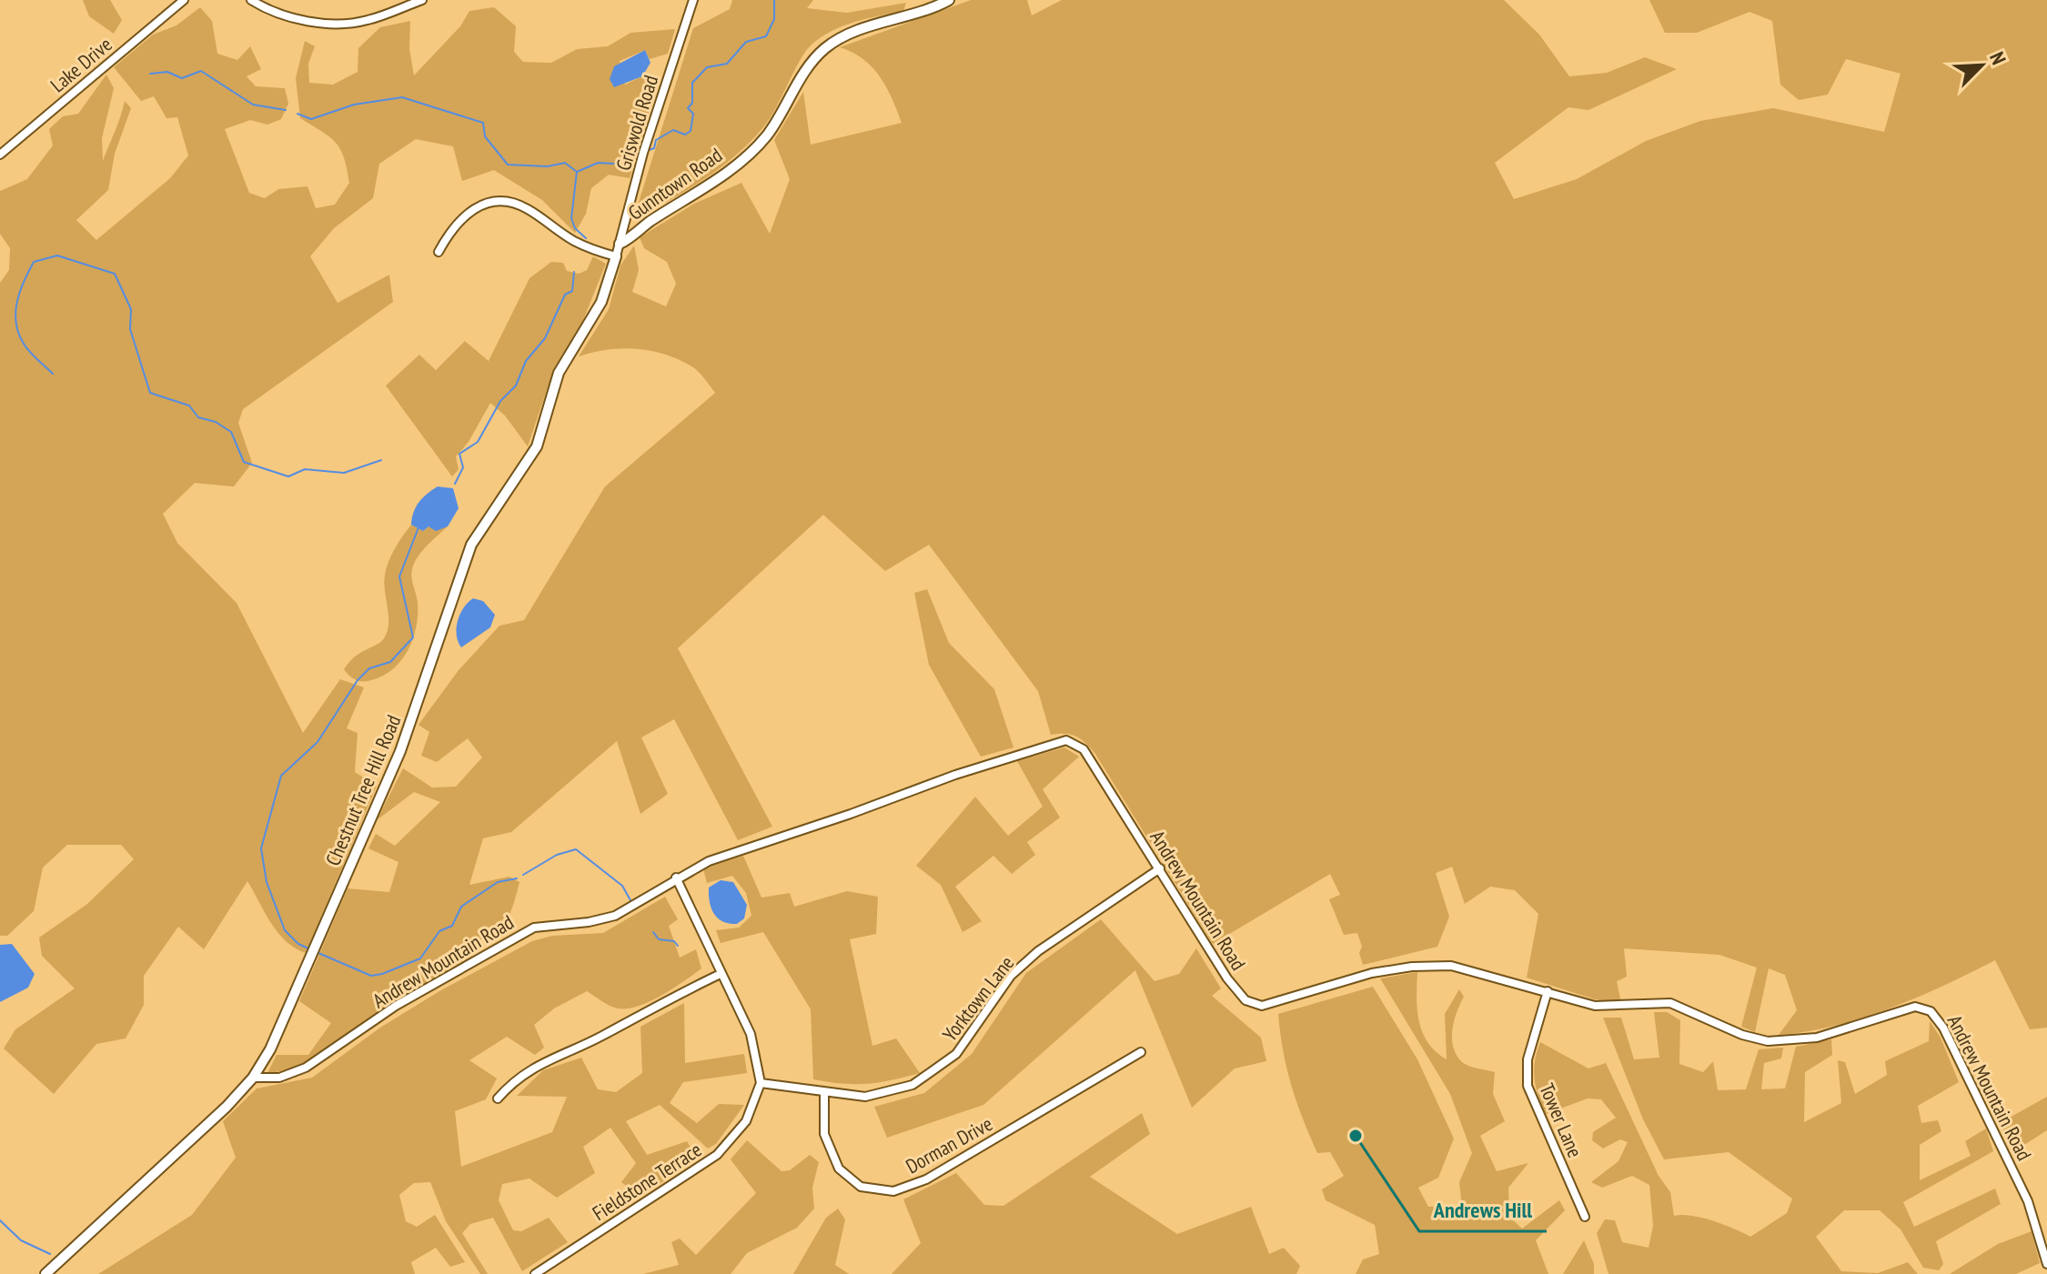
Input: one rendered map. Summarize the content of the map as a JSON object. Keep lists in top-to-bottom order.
{
  "streets": {
    "street": [
      "Lake Drive",
      "Griswold Road",
      "Gunntown Road",
      "Chestnut Tree Hill Road",
      "Andrew Mountain Road",
      "Yorktown Lane",
      "Tower Lane",
      "Dorman Drive",
      "Fieldstone Terrace"
    ]
  },
  "crossings": [
    ["Griswold Road", "Gunntown Road"],
    ["Griswold Road", "Chestnut Tree Hill Road"],
    ["Chestnut Tree Hill Road", "Andrew Mountain Road"],
    ["Andrew Mountain Road", "Yorktown Lane"],
    ["Andrew Mountain Road", "Tower Lane"],
    ["Yorktown Lane", "Dorman Drive"],
    ["Yorktown Lane", "Fieldstone Terrace"]
  ],
  "places": ["Andrews Hill"],
  "north": "top right"
}
